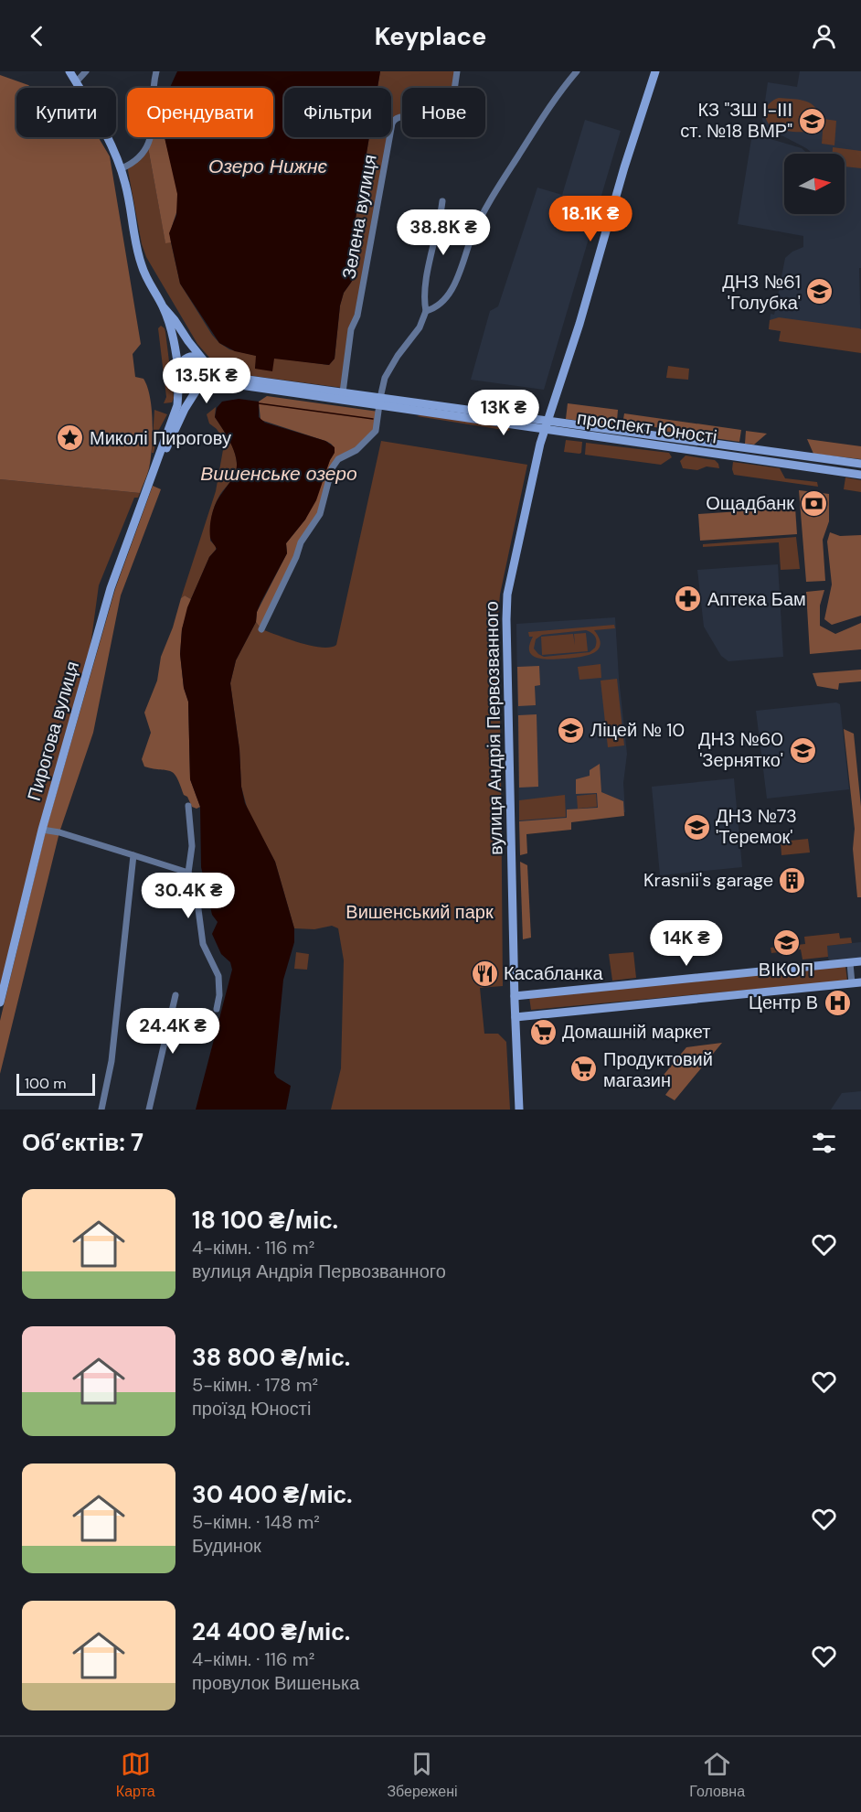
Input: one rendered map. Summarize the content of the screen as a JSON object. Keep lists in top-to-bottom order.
{
  "streets": {
    "street": [
      "Зелена вулиця",
      "проспект Юності",
      "вулиця Андрія Первозванного",
      "Пирогова вулиця"
    ]
  },
  "crossings": [
    ["Зелена вулиця", "проспект Юності"],
    ["проспект Юності", "вулиця Андрія Первозванного"],
    ["проспект Юності", "Пирогова вулиця"]
  ],
  "water": ["Озеро Нижнє", "Вишенське озеро"],
  "parks": ["Вишенський парк"],
  "places": {
    "school or university": [
      "КЗ \"ЗШ І-ІІІ ст. №18 ВМР\"",
      "ДНЗ №61 'Голубка'",
      "Ліцей № 10",
      "ДНЗ №60 'Зернятко'",
      "ДНЗ №73 'Теремок'",
      "ВІКОП"
    ],
    "place": ["Миколі Пирогову"],
    "bank": ["Ощадбанк"],
    "pharmacy": ["Аптека Бам"],
    "building": ["Krasnii's garage"],
    "restaurant": ["Касабланка"],
    "hospital": ["Центр В"],
    "supermarket": ["Домашній маркет", "Продуктовий магазин"]
  },
  "scale_bar": "100 m",
  "north": "right",
  "page": {
    "header": "Keyplace",
    "chip": [
      "Купити",
      "Орендувати",
      "Фільтри",
      "Нове"
    ],
    "price": [
      "18.1K ₴",
      "38.8K ₴",
      "13.5K ₴",
      "13K ₴",
      "30.4K ₴",
      "14K ₴",
      "24.4K ₴"
    ],
    "scale": "100 m",
    "heading": "Об’єктів: 7",
    "list": [
      {
        "name": "18 100 ₴/міс.",
        "note": "4-кімн. · 116 m² · вулиця Андрія Первозванного"
      },
      {
        "name": "38 800 ₴/міс.",
        "note": "5-кімн. · 178 m² · проїзд Юності"
      },
      {
        "name": "30 400 ₴/міс.",
        "note": "5-кімн. · 148 m² · Будинок"
      },
      {
        "name": "24 400 ₴/міс.",
        "note": "4-кімн. · 116 m² · провулок Вишенька"
      }
    ],
    "tabs": ["Карта", "Збережені", "Головна"]
  }
}
